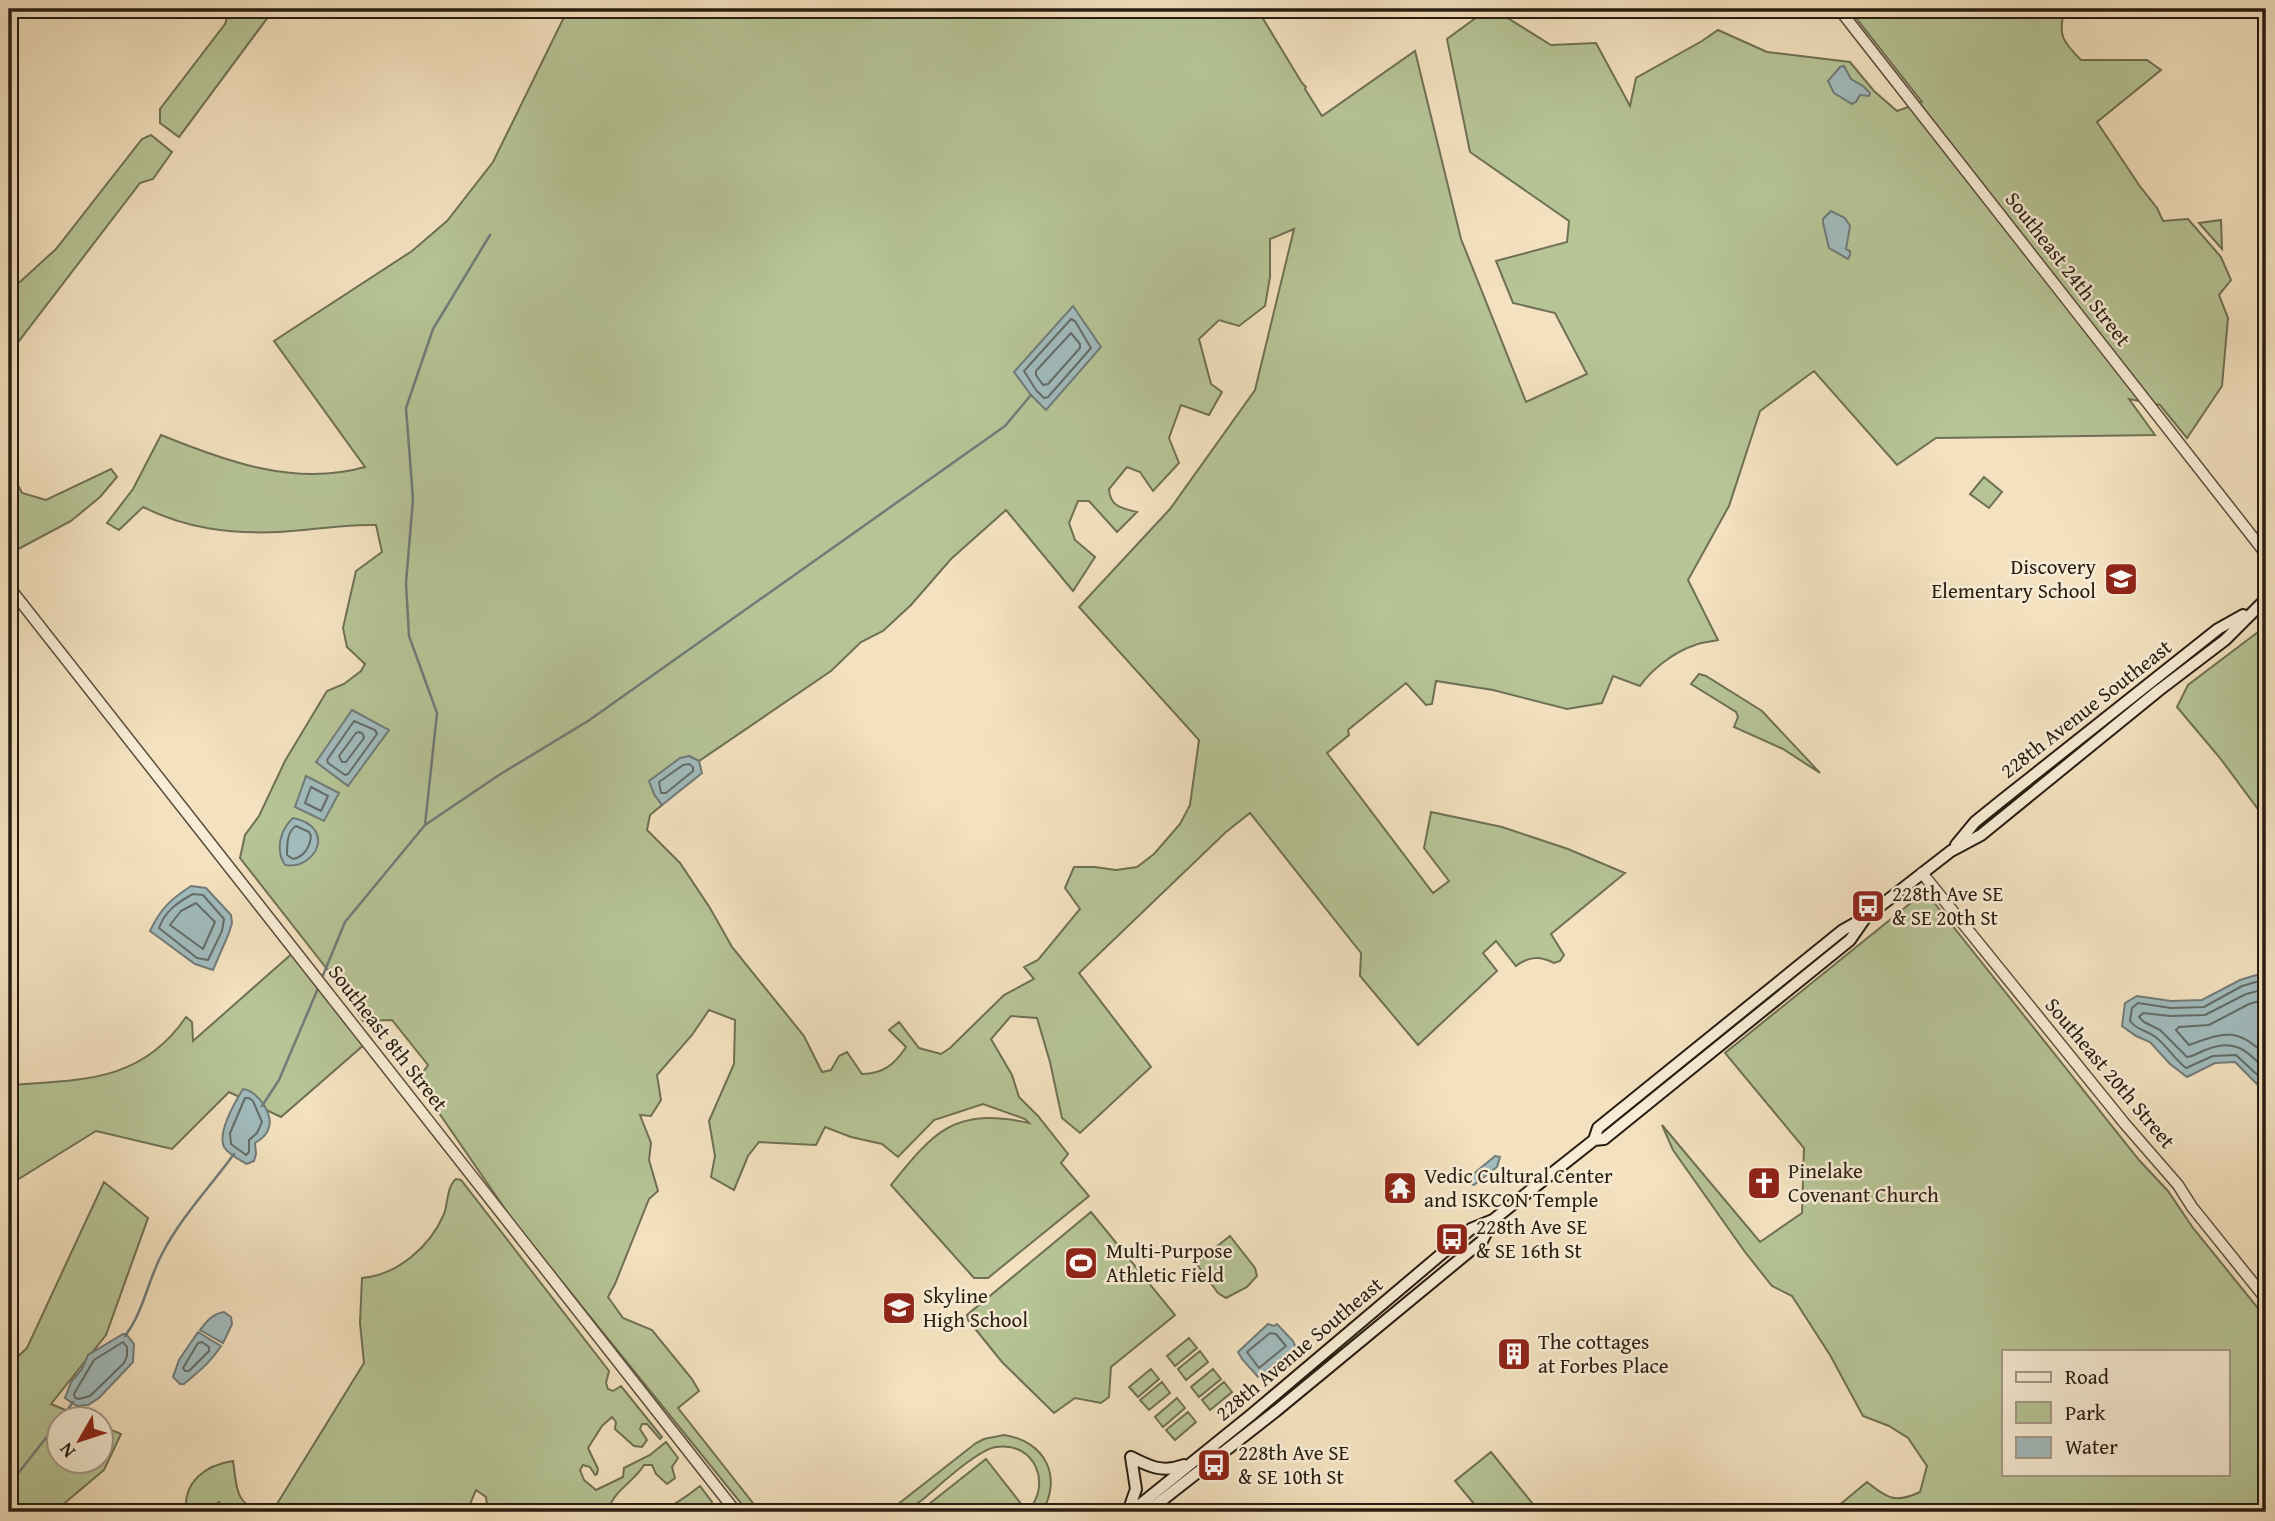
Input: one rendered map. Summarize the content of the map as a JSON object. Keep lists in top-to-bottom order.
{
  "streets": {
    "main road": ["228th Avenue Southeast"],
    "street": ["Southeast 24th Street", "Southeast 8th Street", "Southeast 20th Street"]
  },
  "crossings": [
    ["228th Avenue Southeast", "Southeast 20th Street"]
  ],
  "places": {
    "school or university": ["Discovery Elementary School", "Skyline High School"],
    "bus stop": ["228th Ave SE & SE 20th St", "228th Ave SE & SE 16th St", "228th Ave SE & SE 10th St"],
    "church": ["Pinelake Covenant Church"],
    "temple": ["Vedic Cultural Center and ISKCON Temple"],
    "sports": ["Multi-Purpose Athletic Field"],
    "building": ["The cottages at Forbes Place"]
  },
  "legend": ["Road", "Park", "Water"],
  "north": "bottom left"
}
